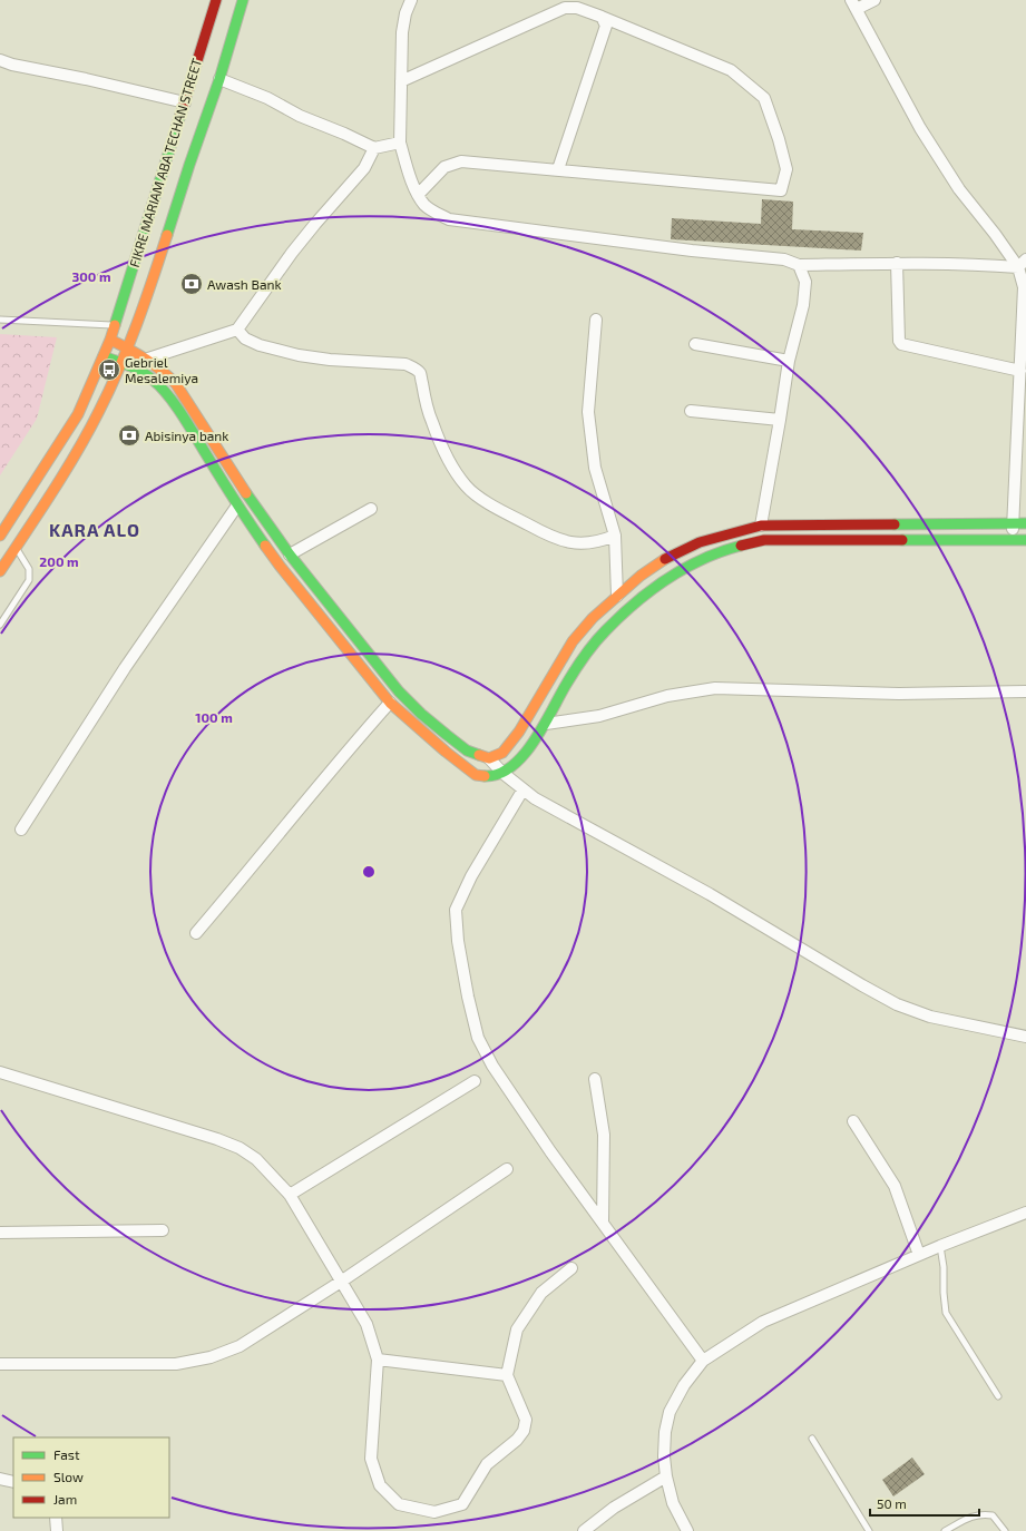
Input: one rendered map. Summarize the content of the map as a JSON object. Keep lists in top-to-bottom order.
{
  "streets": {
    "main road": ["FIKRE MARIAM ABA TECHAN STREET"]
  },
  "districts": ["KARA ALO"],
  "places": {
    "bank": ["Awash Bank", "Abisinya bank"],
    "bus stop": ["Gebriel Mesalemiya"]
  },
  "legend": ["Fast", "Slow", "Jam"],
  "scale_bar": "50 m",
  "rings": ["300 m", "200 m", "100 m"]
}
